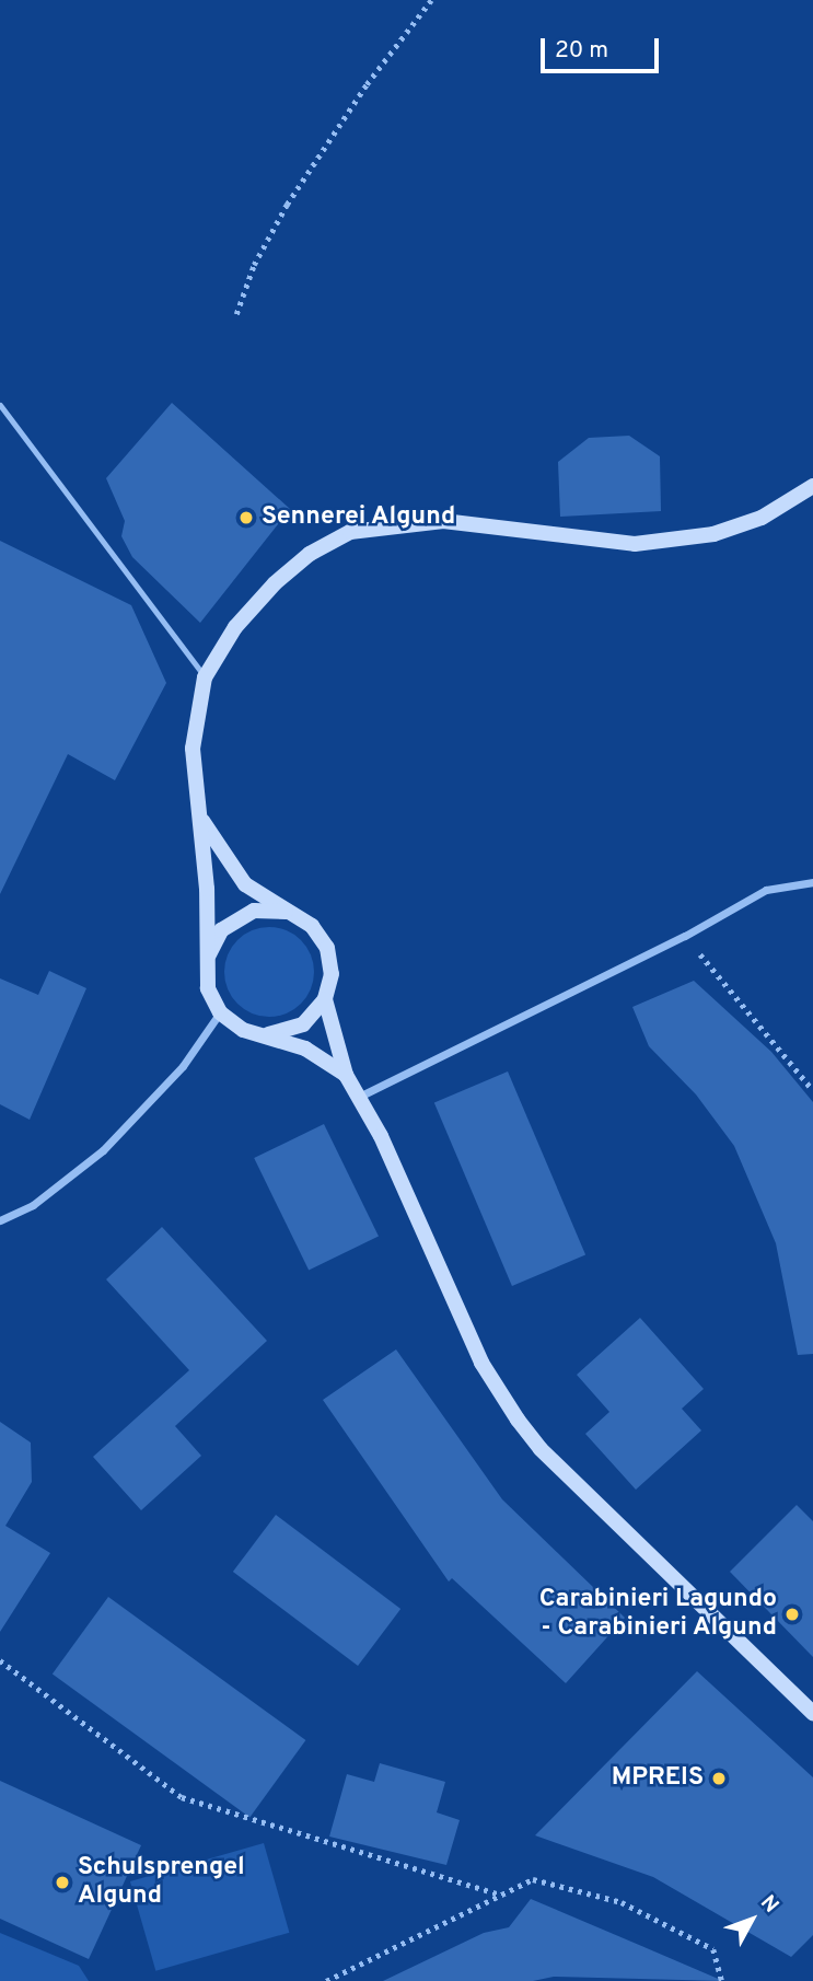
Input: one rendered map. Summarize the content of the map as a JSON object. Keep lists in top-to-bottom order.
{
  "places": [
    "Sennerei Algund",
    "Carabinieri Lagundo - Carabinieri Algund",
    "MPREIS",
    "Schulsprengel Algund"
  ],
  "scale_bar": "20 m",
  "north": "top right"
}
